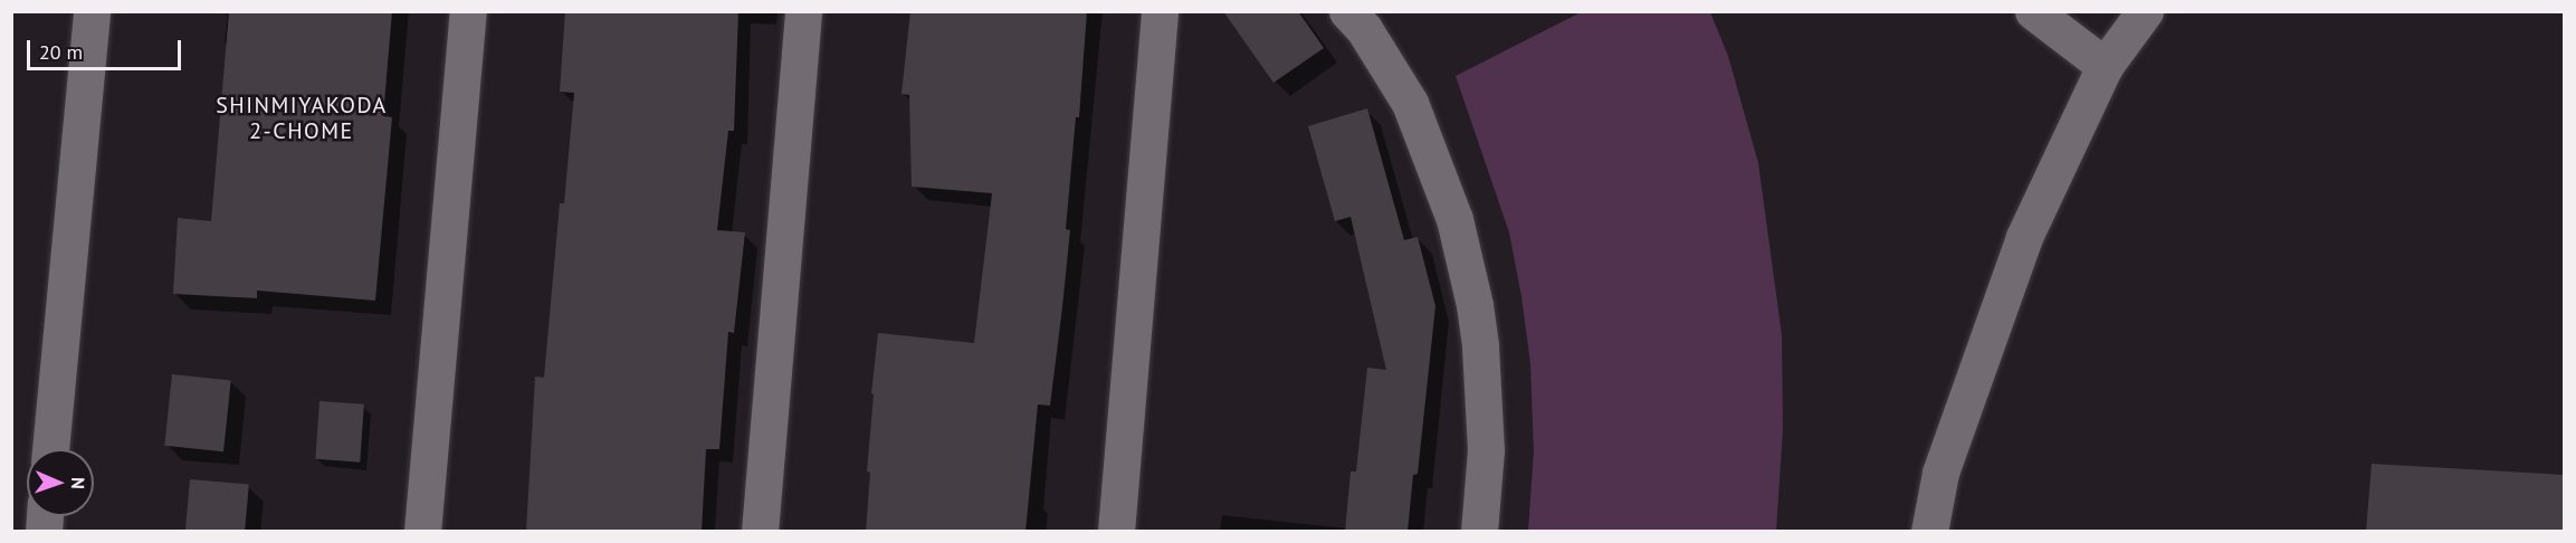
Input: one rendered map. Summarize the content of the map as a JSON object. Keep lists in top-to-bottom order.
{
  "districts": ["SHINMIYAKODA 2-CHOME"],
  "scale_bar": "20 m",
  "north": "right"
}
